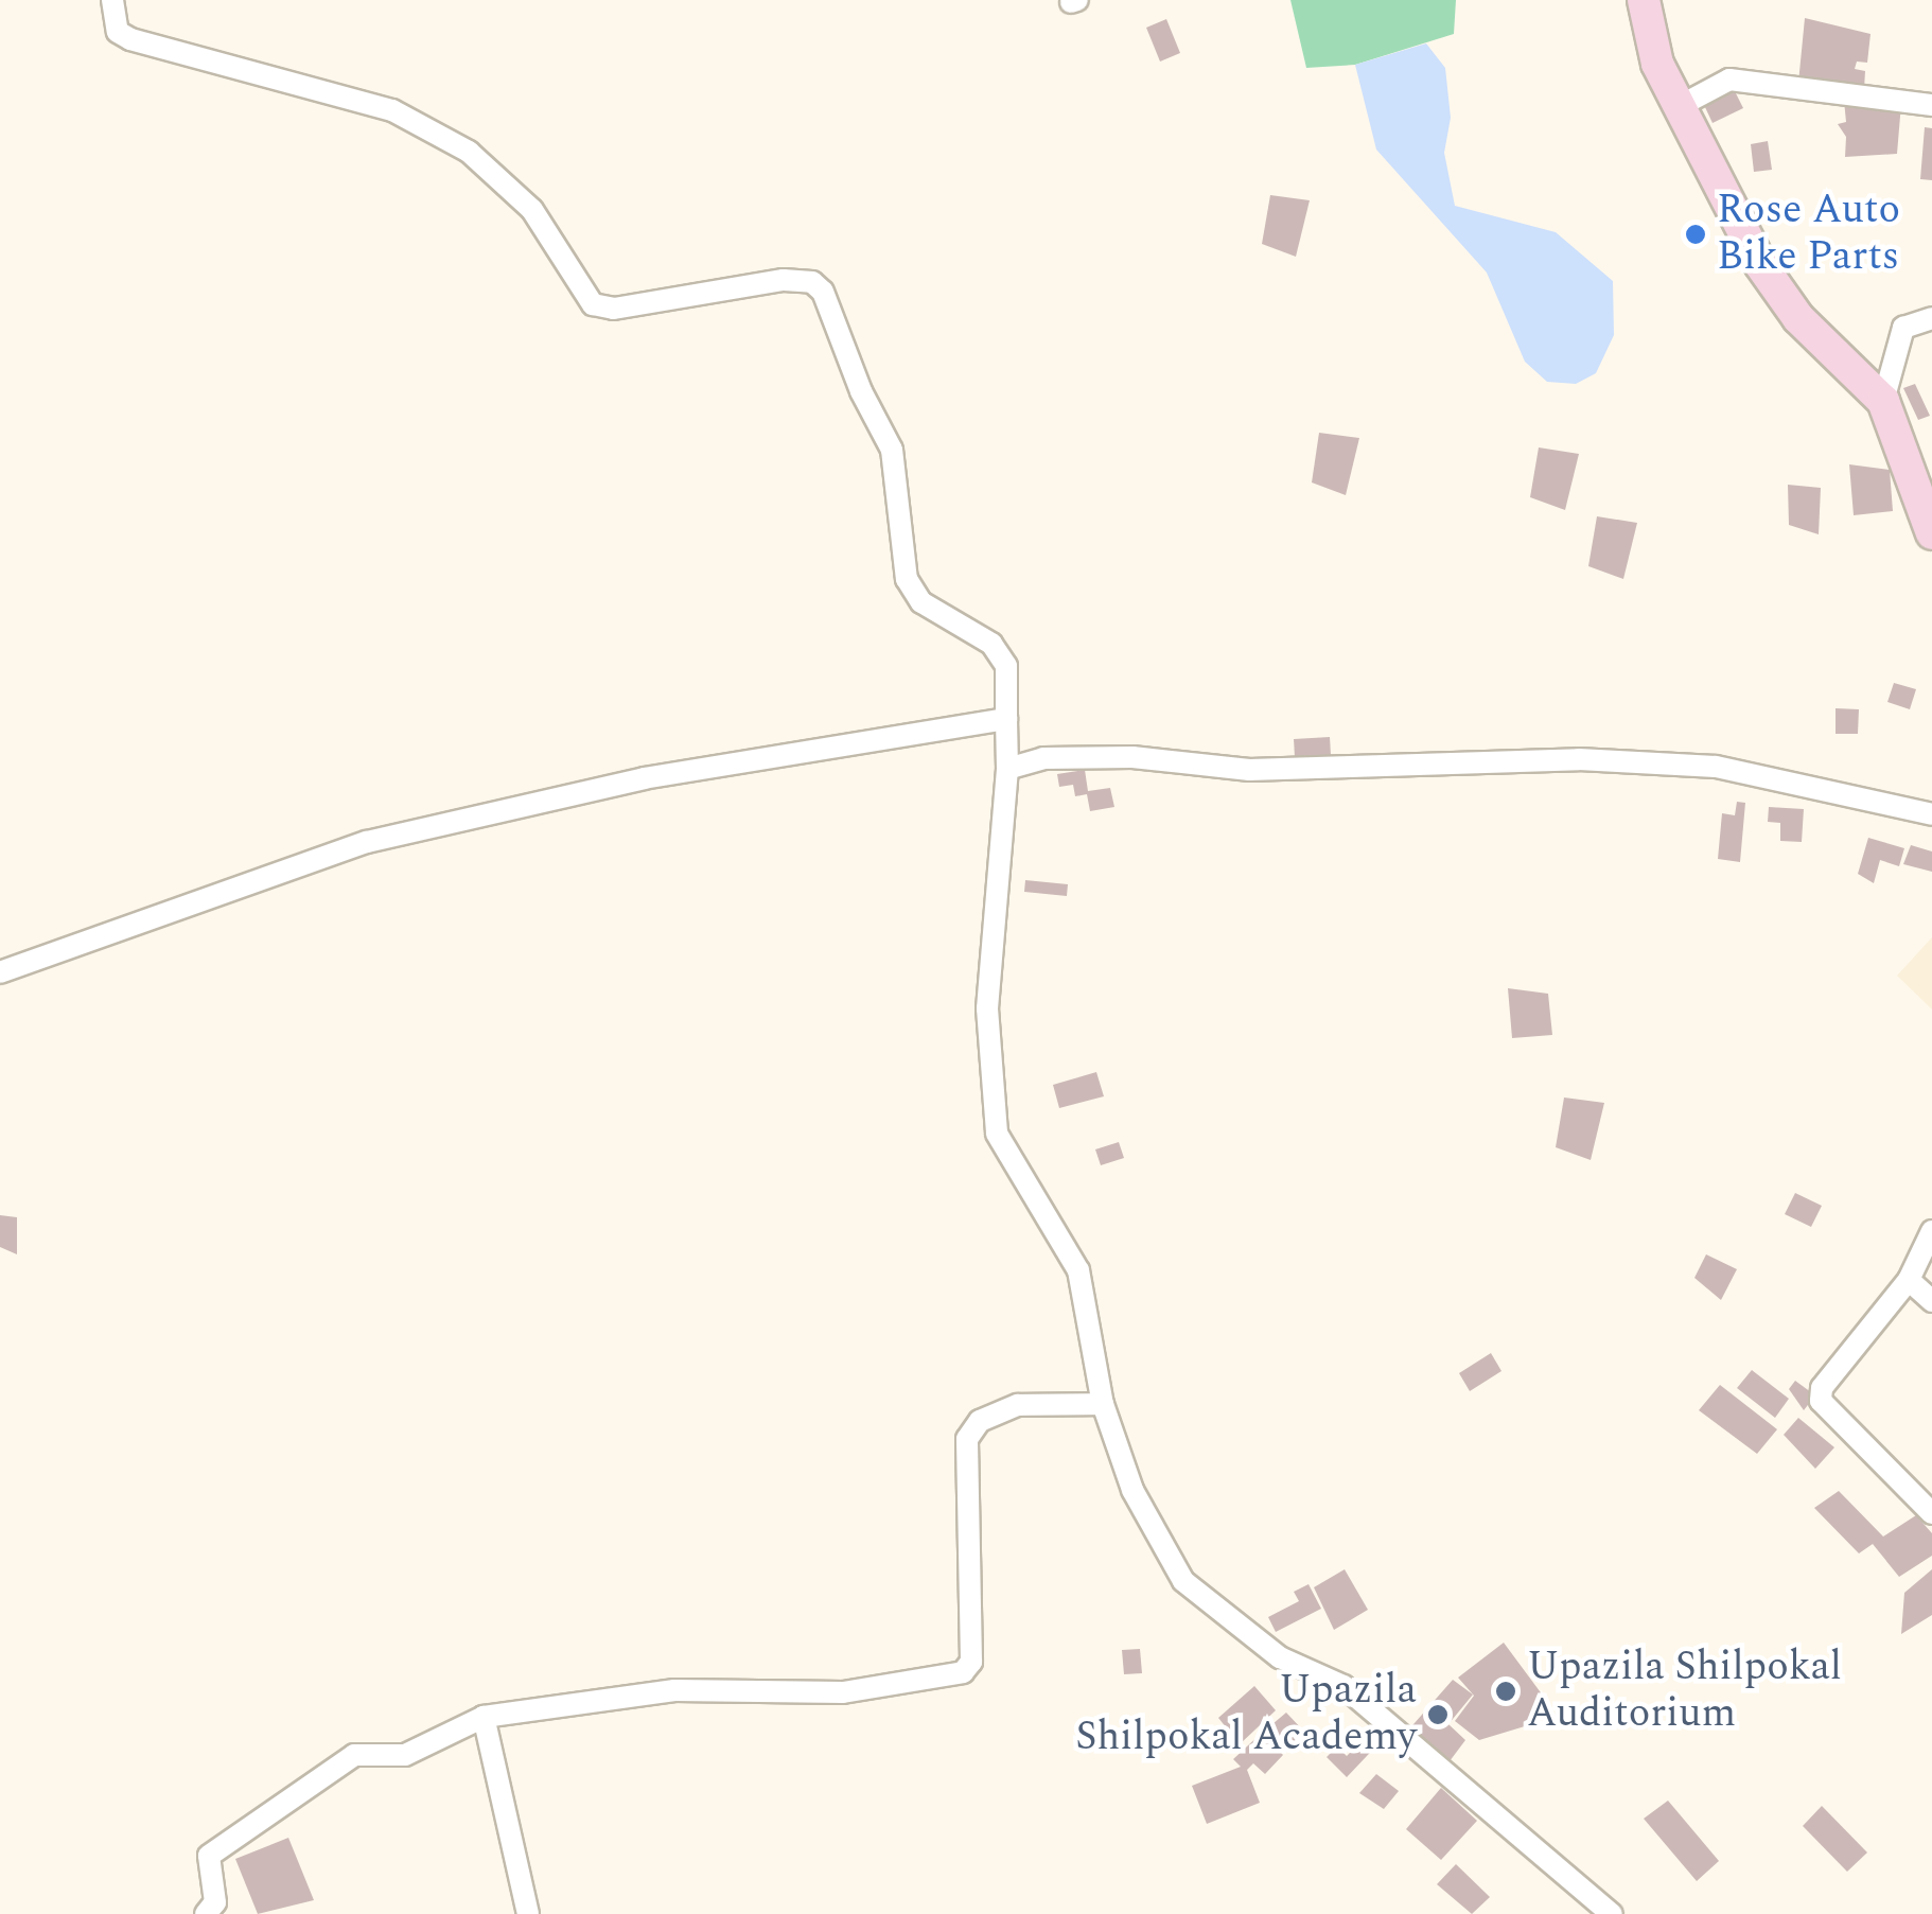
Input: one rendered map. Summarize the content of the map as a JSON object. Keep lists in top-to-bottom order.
{
  "places": ["Rose Auto Bike Parts", "Upazila Shilpokal Auditorium", "Upazila Shilpokal Academy"]
}
